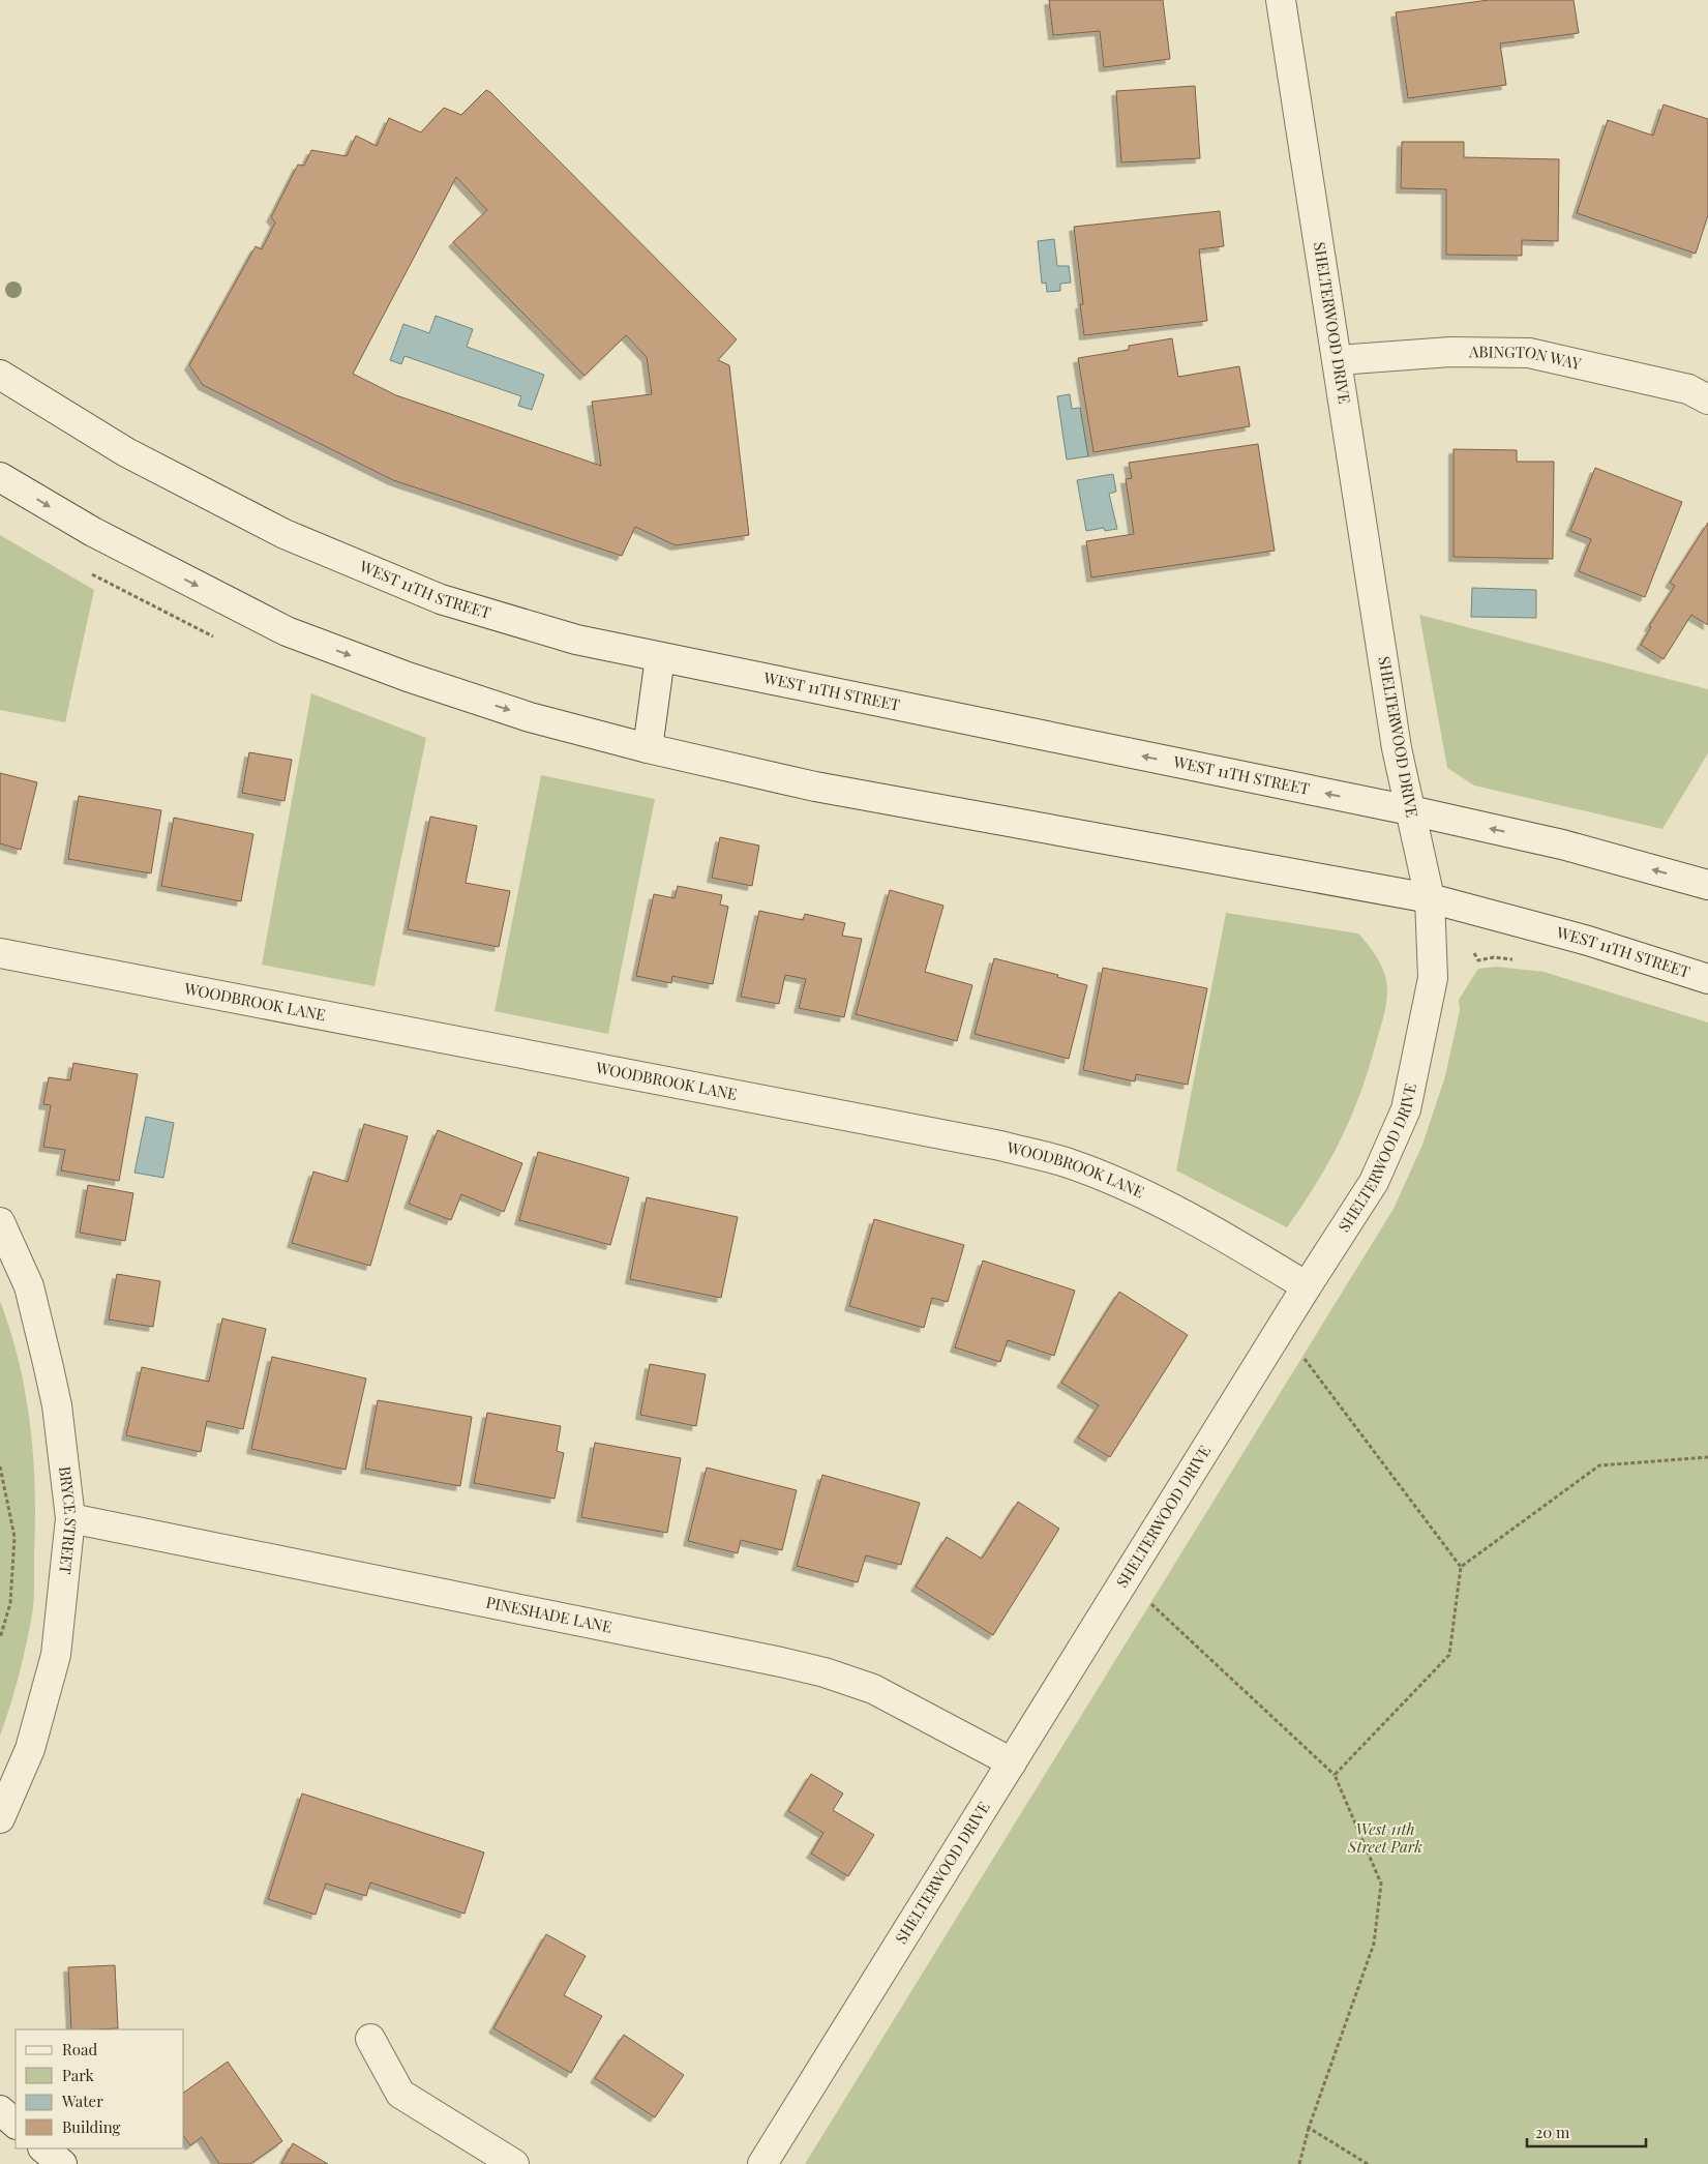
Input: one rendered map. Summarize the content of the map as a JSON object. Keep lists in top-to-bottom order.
{
  "streets": {
    "street": [
      "SHELTERWOOD DRIVE",
      "ABINGTON WAY",
      "WEST 11TH STREET",
      "WOODBROOK LANE",
      "BRYCE STREET",
      "PINESHADE LANE"
    ]
  },
  "crossings": [
    ["SHELTERWOOD DRIVE", "ABINGTON WAY"],
    ["SHELTERWOOD DRIVE", "WEST 11TH STREET"],
    ["SHELTERWOOD DRIVE", "WOODBROOK LANE"],
    ["SHELTERWOOD DRIVE", "PINESHADE LANE"],
    ["BRYCE STREET", "PINESHADE LANE"]
  ],
  "parks": ["West 11th Street Park"],
  "legend": [
    "Road",
    "Park",
    "Water",
    "Building"
  ],
  "scale_bar": "20 m"
}
